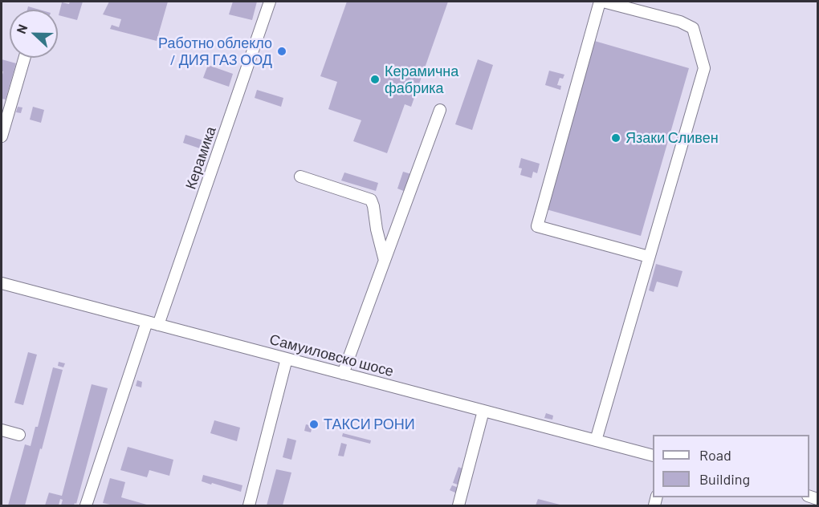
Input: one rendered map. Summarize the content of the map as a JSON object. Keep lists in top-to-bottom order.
{
  "streets": {
    "street": ["Керамика", "Самуиловско шосе"]
  },
  "crossings": [
    ["Керамика", "Самуиловско шосе"]
  ],
  "places": [
    "Работно облекло / ДИЯ ГАЗ ООД",
    "Керамична фабрика",
    "Язаки Сливен",
    "ТАКСИ РОНИ"
  ],
  "legend": ["Road", "Building"],
  "north": "left"
}
